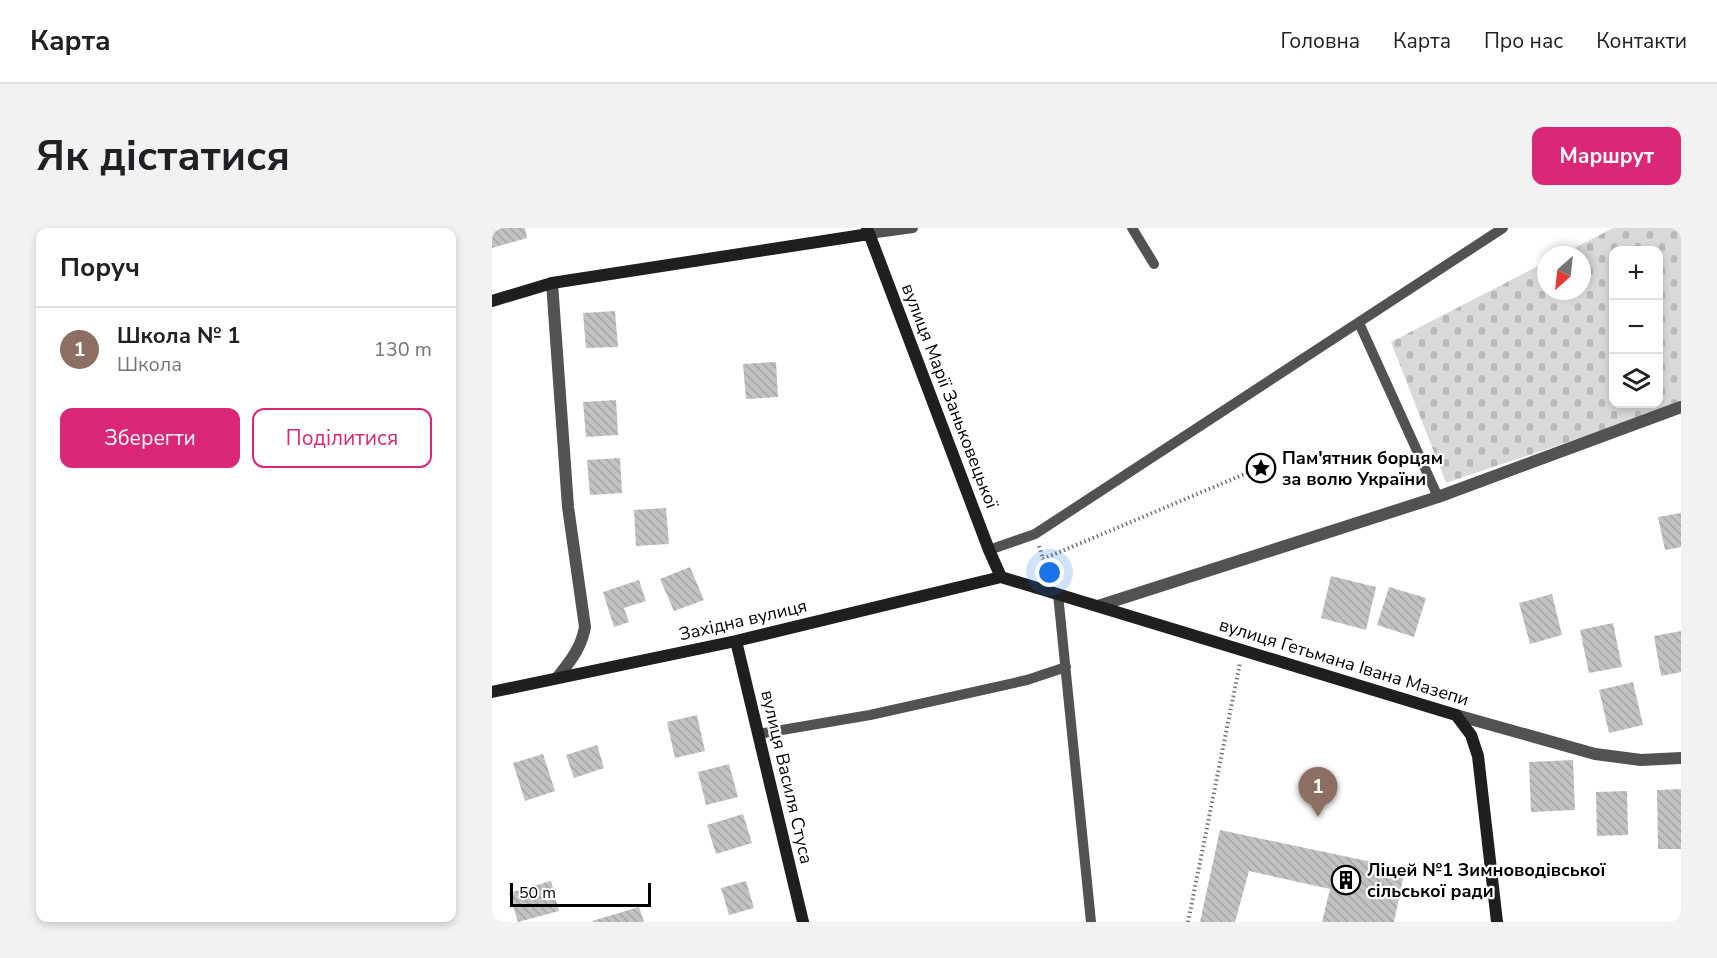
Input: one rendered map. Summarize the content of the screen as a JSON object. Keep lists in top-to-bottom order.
{
  "streets": {
    "street": [
      "вулиця Марії Заньковецької",
      "Західна вулиця",
      "вулиця Гетьмана Івана Мазепи",
      "вулиця Василя Стуса"
    ]
  },
  "crossings": [
    ["вулиця Марії Заньковецької", "Західна вулиця"],
    ["вулиця Марії Заньковецької", "вулиця Гетьмана Івана Мазепи"],
    ["Західна вулиця", "вулиця Гетьмана Івана Мазепи"],
    ["Західна вулиця", "вулиця Василя Стуса"]
  ],
  "places": {
    "place": ["Пам'ятник борцям за волю України"],
    "building": ["Ліцей №1 Зимноводівської сільської ради"]
  },
  "scale_bar": "50 m",
  "north": "bottom left",
  "page": {
    "header": "Карта",
    "nav": [
      "Головна",
      "Карта",
      "Про нас",
      "Контакти"
    ],
    "buttons": [
      "Маршрут",
      ["Зберегти", "Поділитися"]
    ],
    "title": "Як дістатися",
    "heading": "Поруч",
    "map_buttons": ["+", "−"],
    "list": [
      {
        "mark": "1",
        "name": "Школа № 1",
        "note": "Школа",
        "value": "130 m"
      }
    ],
    "pins": "1",
    "scale": "50 m"
  }
}
